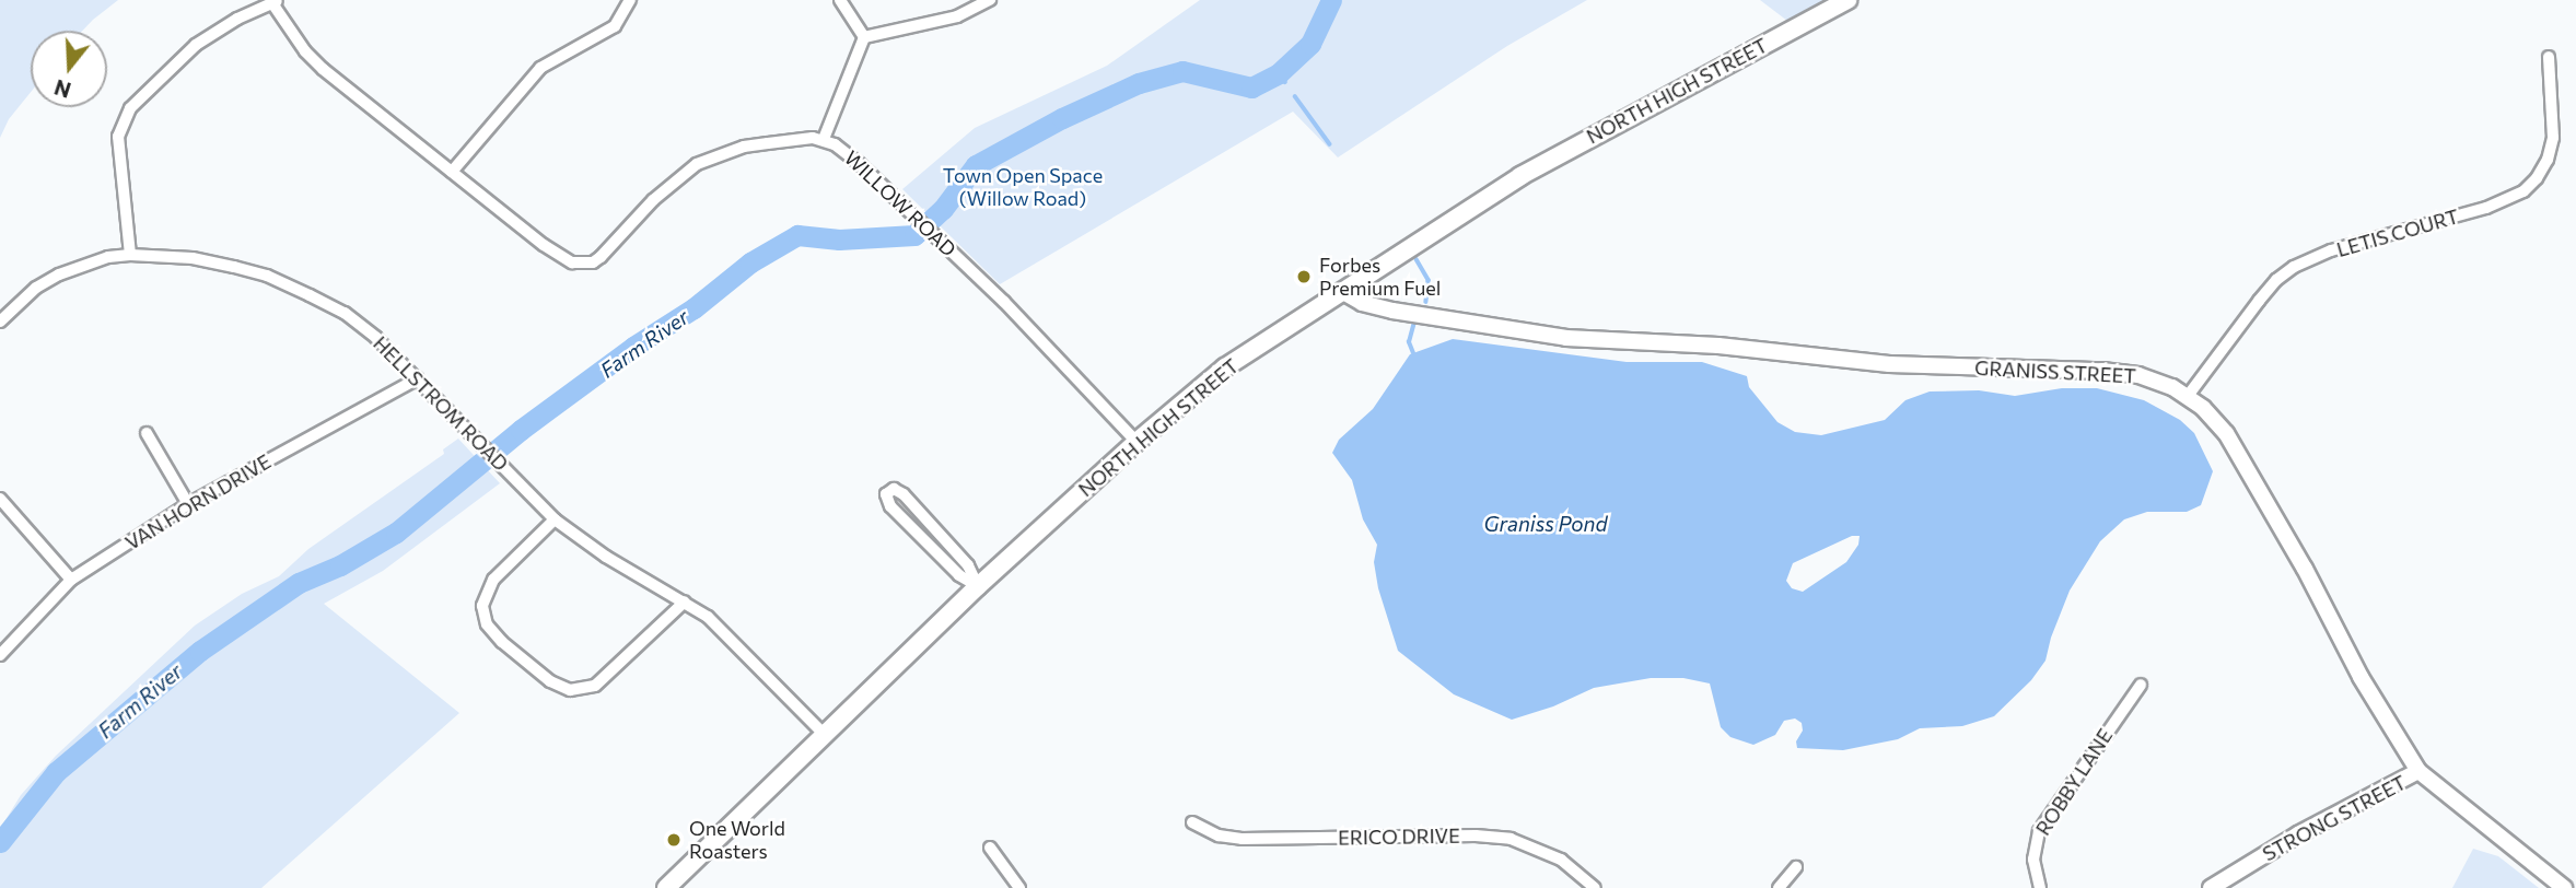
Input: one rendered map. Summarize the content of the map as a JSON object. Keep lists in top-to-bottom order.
{
  "streets": {
    "main road": ["NORTH HIGH STREET"],
    "street": [
      "WILLOW ROAD",
      "LETIS COURT",
      "GRANISS STREET",
      "HELLSTROM ROAD",
      "VAN HORN DRIVE",
      "ROBBY LANE",
      "STRONG STREET",
      "ERICO DRIVE"
    ]
  },
  "crossings": [
    ["NORTH HIGH STREET", "WILLOW ROAD"],
    ["NORTH HIGH STREET", "GRANISS STREET"],
    ["NORTH HIGH STREET", "HELLSTROM ROAD"],
    ["LETIS COURT", "GRANISS STREET"],
    ["GRANISS STREET", "STRONG STREET"],
    ["HELLSTROM ROAD", "VAN HORN DRIVE"]
  ],
  "water": ["Farm River", "Graniss Pond"],
  "parks": ["Town Open Space (Willow Road)"],
  "places": ["Forbes Premium Fuel", "One World Roasters"],
  "north": "bottom"
}
